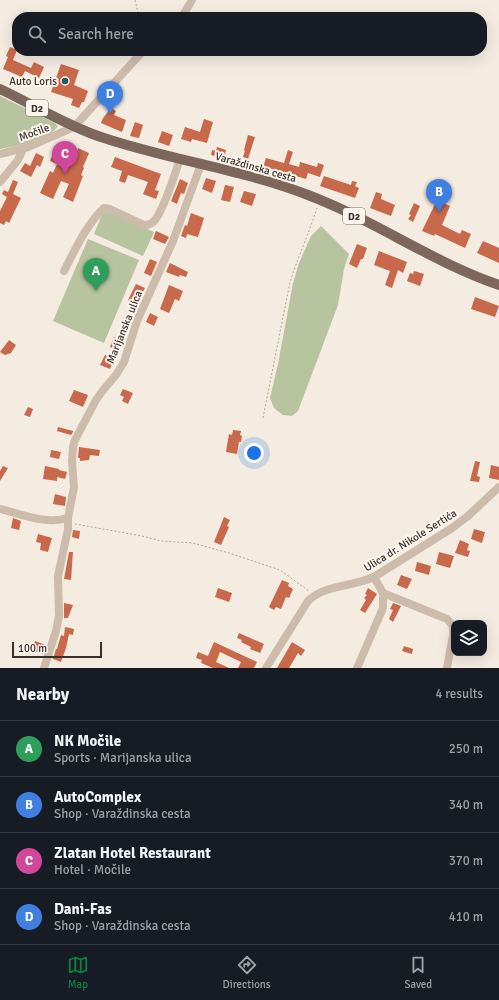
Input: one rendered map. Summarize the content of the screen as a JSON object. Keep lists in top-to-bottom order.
{
  "streets": {
    "main road": ["D2", "Varaždinska cesta"],
    "street": ["Močile", "Marijanska ulica", "Ulica dr. Nikole Sertića"]
  },
  "crossings": [
    ["Močile", "Varaždinska cesta"],
    ["Varaždinska cesta", "Marijanska ulica"]
  ],
  "places": ["Auto Loris"],
  "scale_bar": "100 m",
  "page": {
    "search": "Search here",
    "pins": [
      "D",
      "C",
      "B",
      "A"
    ],
    "scale": "100 m",
    "heading": ["Nearby", "4 results"],
    "list": [
      {
        "mark": "A",
        "name": "NK Močile",
        "note": "Sports · Marijanska ulica",
        "value": "250 m"
      },
      {
        "mark": "B",
        "name": "AutoComplex",
        "note": "Shop · Varaždinska cesta",
        "value": "340 m"
      },
      {
        "mark": "C",
        "name": "Zlatan Hotel Restaurant",
        "note": "Hotel · Močile",
        "value": "370 m"
      },
      {
        "mark": "D",
        "name": "Dani-Fas",
        "note": "Shop · Varaždinska cesta",
        "value": "410 m"
      }
    ],
    "nav": ["Map", "Directions", "Saved"]
  }
}
